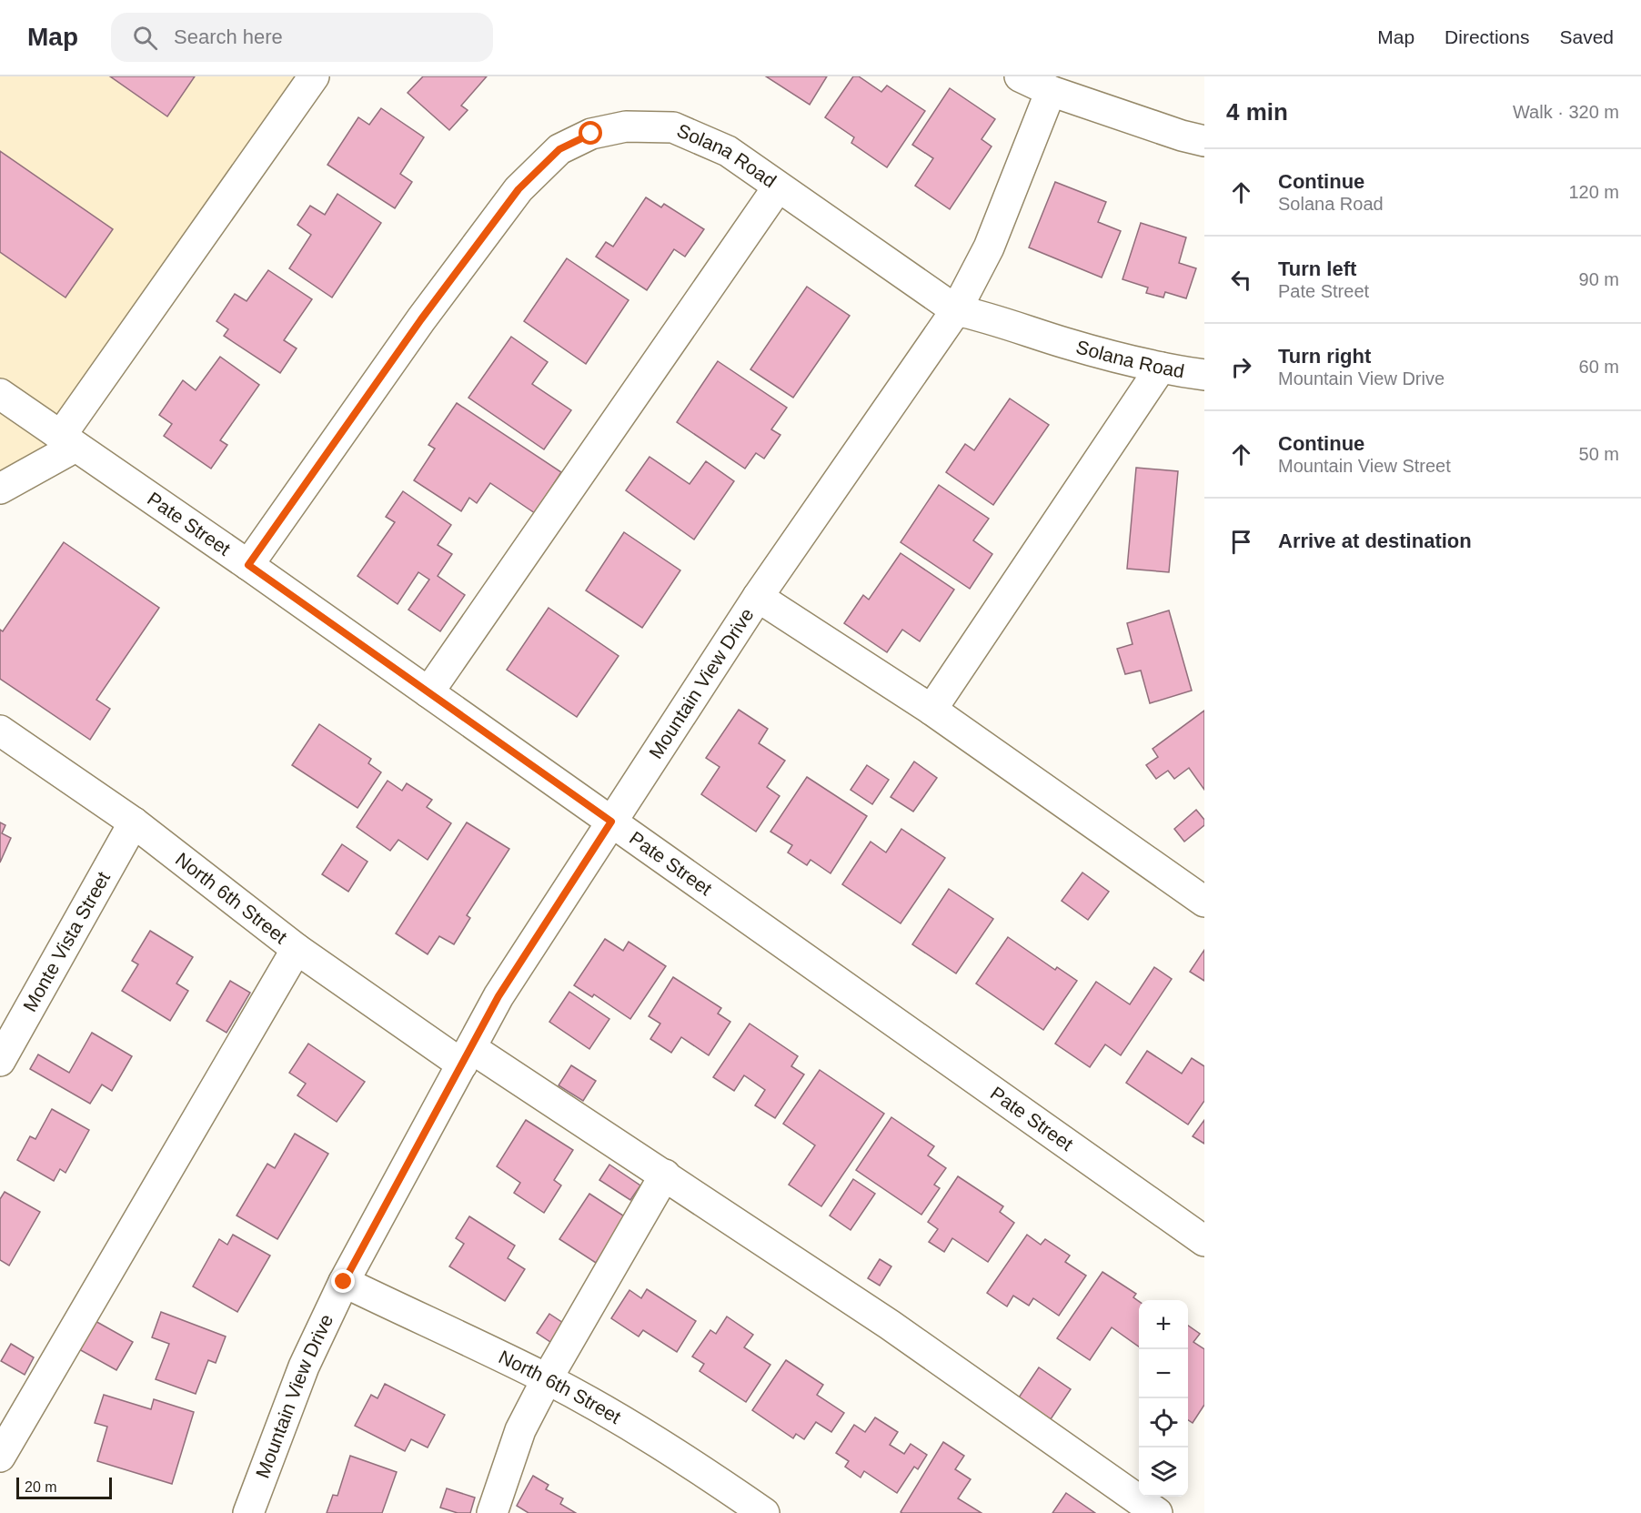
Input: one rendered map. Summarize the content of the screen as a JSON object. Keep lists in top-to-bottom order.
{
  "streets": {
    "street": [
      "Solana Road",
      "Pate Street",
      "Mountain View Drive",
      "North 6th Street",
      "Monte Vista Street"
    ]
  },
  "crossings": [
    ["Solana Road", "Pate Street"],
    ["Solana Road", "Mountain View Drive"],
    ["Pate Street", "Mountain View Drive"],
    ["Mountain View Drive", "North 6th Street"],
    ["North 6th Street", "Monte Vista Street"]
  ],
  "scale_bar": "20 m",
  "page": {
    "header": "Map",
    "search": "Search here",
    "nav": ["Map", "Directions", "Saved"],
    "heading": ["4 min", "Walk · 320 m"],
    "list": [
      ["Continue", "Solana Road", "120 m"],
      ["Turn left", "Pate Street", "90 m"],
      ["Turn right", "Mountain View Drive", "60 m"],
      ["Continue", "Mountain View Street", "50 m"],
      "Arrive at destination"
    ],
    "map_buttons": ["+", "−"],
    "scale": "20 m"
  }
}
